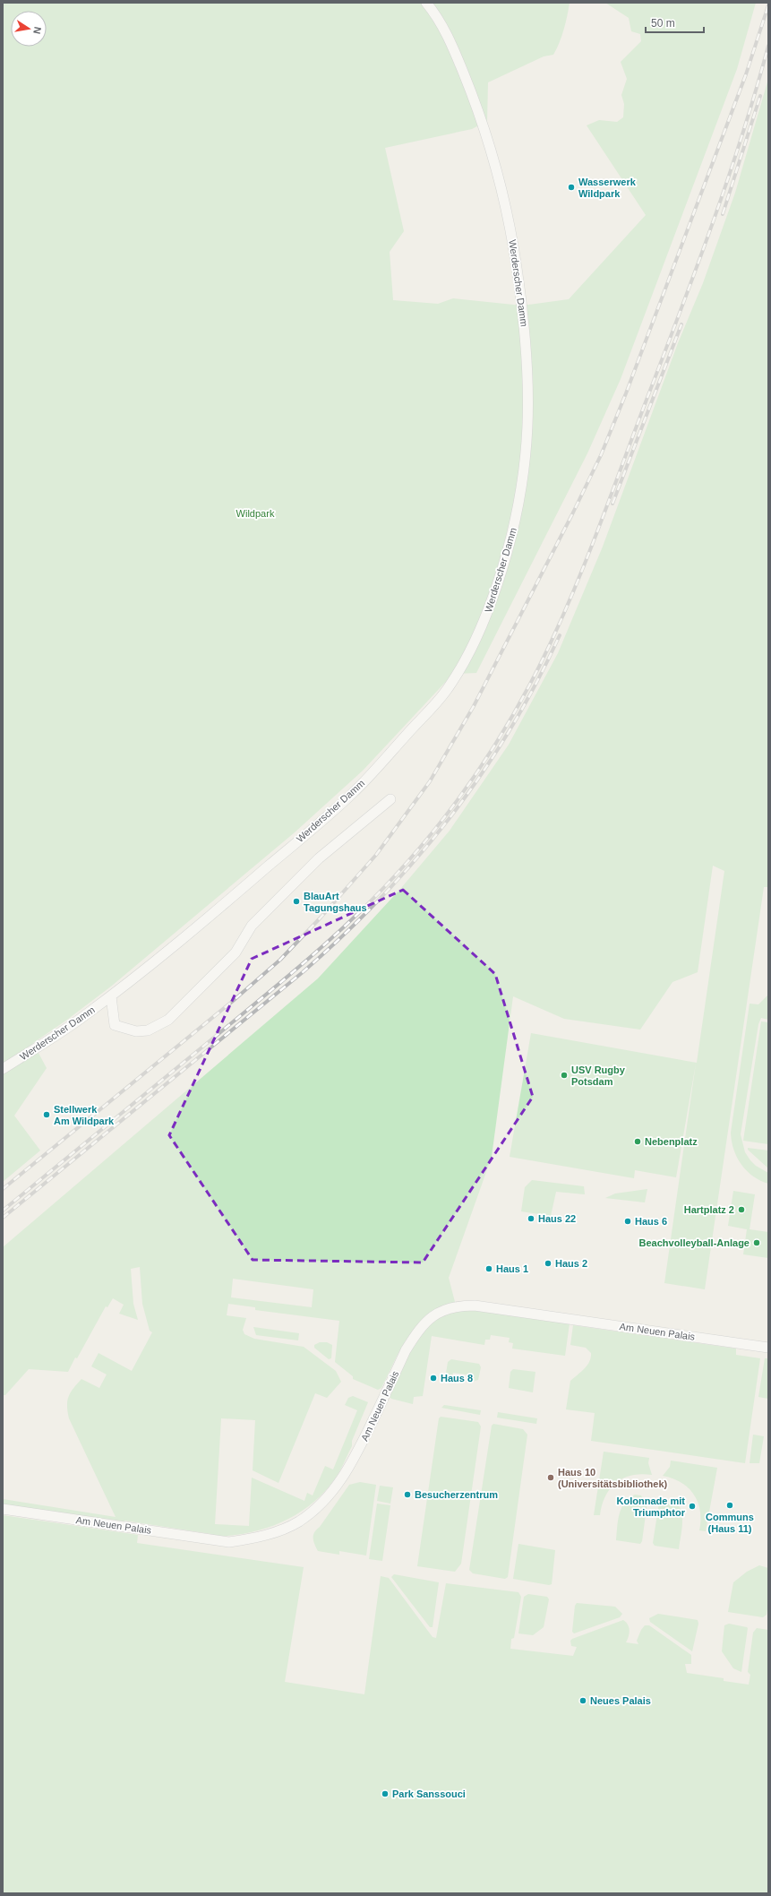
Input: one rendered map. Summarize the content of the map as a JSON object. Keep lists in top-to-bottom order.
{
  "streets": {
    "street": ["Werderscher Damm", "Am Neuen Palais"]
  },
  "parks": ["Wildpark"],
  "places": [
    "Wasserwerk Wildpark",
    "BlauArt Tagungshaus",
    "USV Rugby Potsdam",
    "Stellwerk Am Wildpark",
    "Nebenplatz",
    "Hartplatz 2",
    "Haus 22",
    "Haus 6",
    "Beachvolleyball-Anlage",
    "Haus 2",
    "Haus 1",
    "Haus 8",
    "Haus 10 (Universitätsbibliothek)",
    "Besucherzentrum",
    "Communs (Haus 11)",
    "Kolonnade mit Triumphtor",
    "Neues Palais",
    "Park Sanssouci"
  ],
  "scale_bar": "50 m",
  "north": "right"
}
